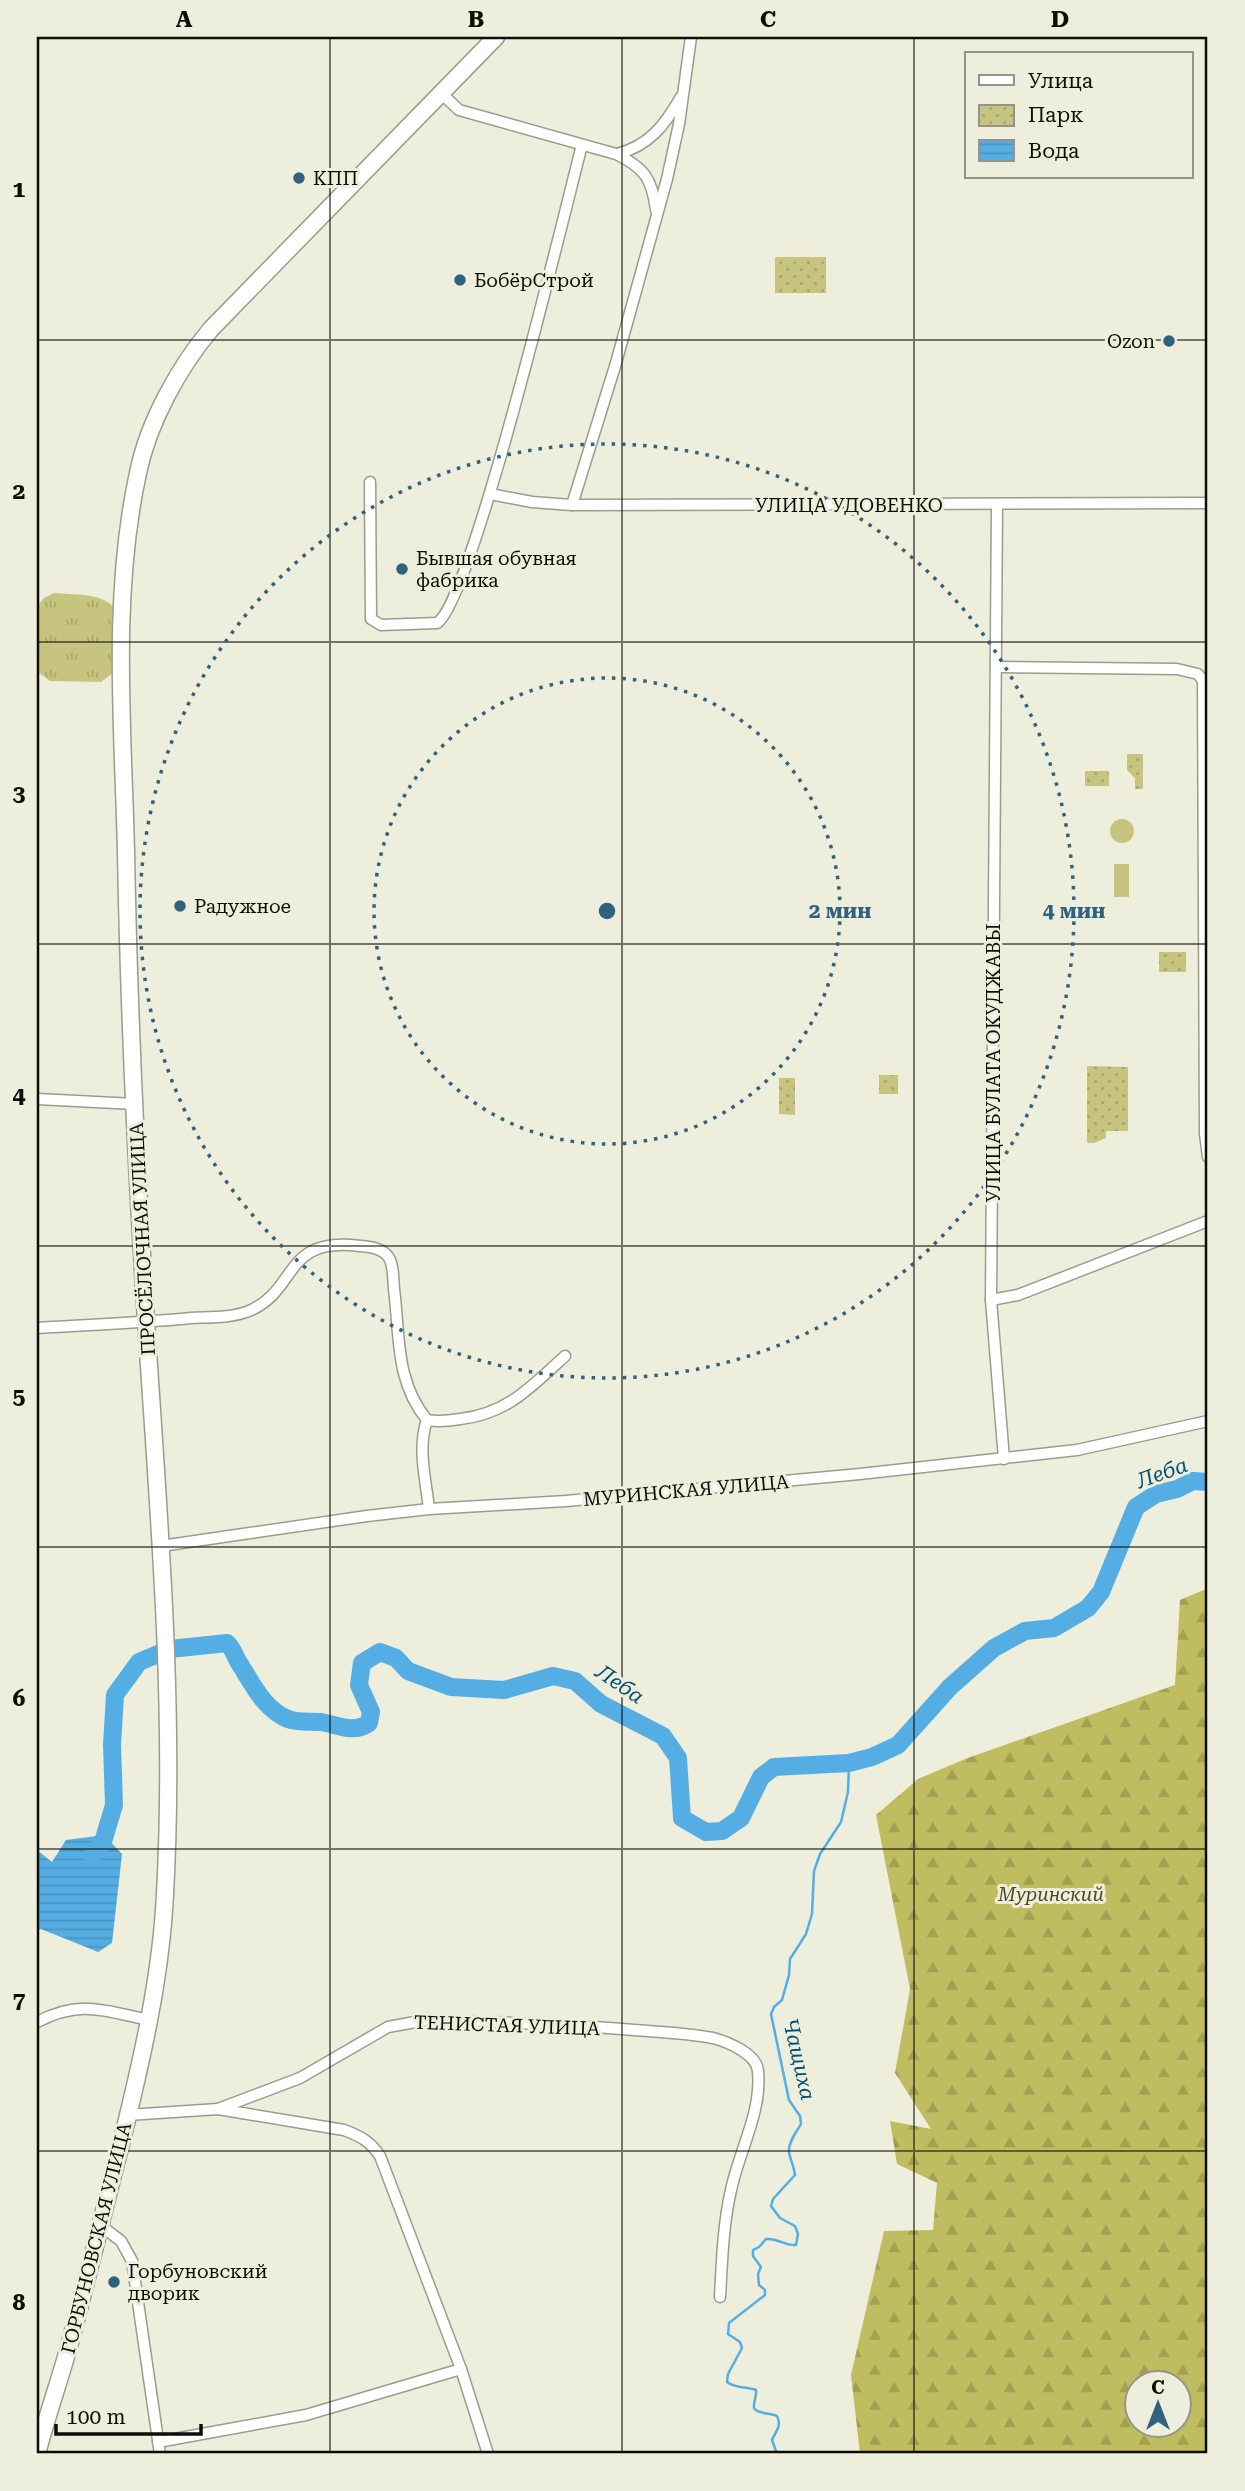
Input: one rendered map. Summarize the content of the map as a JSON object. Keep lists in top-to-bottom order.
{
  "streets": {
    "main road": ["ПРОСЁЛОЧНАЯ УЛИЦА", "ГОРБУНОВСКАЯ УЛИЦА"],
    "street": [
      "УЛИЦА УДОВЕНКО",
      "УЛИЦА БУЛАТА ОКУДЖАВЫ",
      "МУРИНСКАЯ УЛИЦА",
      "ТЕНИСТАЯ УЛИЦА"
    ]
  },
  "crossings": [
    ["УЛИЦА УДОВЕНКО", "УЛИЦА БУЛАТА ОКУДЖАВЫ"],
    ["УЛИЦА БУЛАТА ОКУДЖАВЫ", "МУРИНСКАЯ УЛИЦА"],
    ["ПРОСЁЛОЧНАЯ УЛИЦА", "МУРИНСКАЯ УЛИЦА"],
    ["ПРОСЁЛОЧНАЯ УЛИЦА", "ГОРБУНОВСКАЯ УЛИЦА"]
  ],
  "water": ["Леба", "Чащиха"],
  "parks": ["Муринский"],
  "places": [
    "КПП",
    "БобёрСтрой",
    "Ozon",
    "Бывшая обувная фабрика",
    "Радужное",
    "Горбуновский дворик"
  ],
  "legend": ["Улица", "Парк", "Вода"],
  "scale_bar": "100 m",
  "north": "top",
  "grid": {
    "columns": [
      "A",
      "B",
      "C",
      "D"
    ],
    "rows": [
      "1",
      "2",
      "3",
      "4",
      "5",
      "6",
      "7",
      "8"
    ]
  },
  "rings": ["2 мин", "4 мин"]
}
